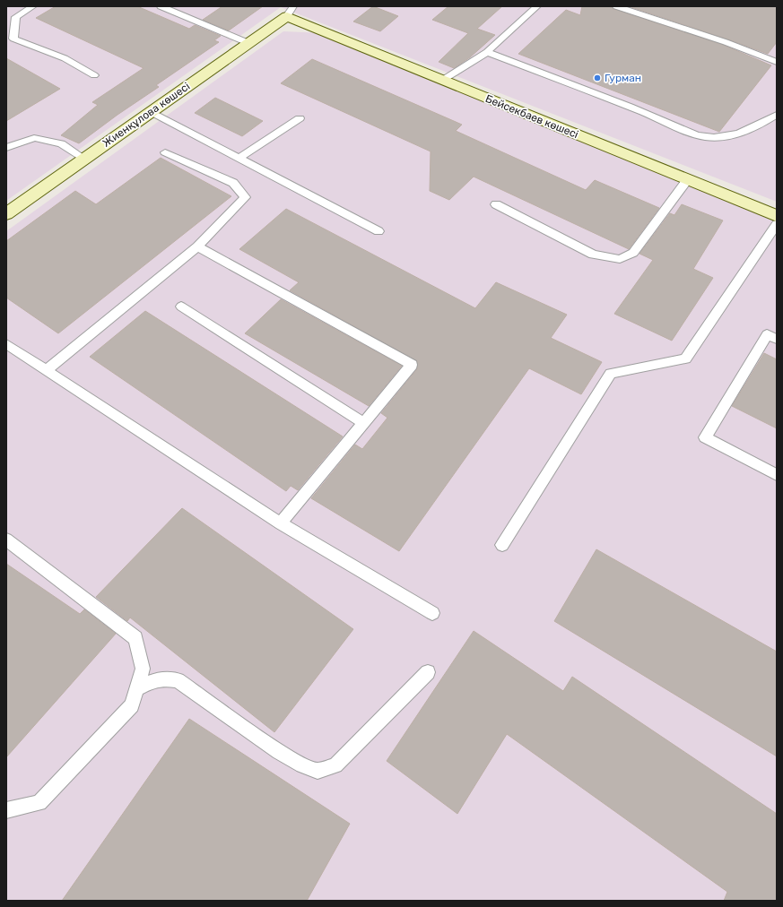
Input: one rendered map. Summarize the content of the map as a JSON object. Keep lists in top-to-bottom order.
{
  "streets": {
    "street": ["Жиенқұлова көшесі", "Бейсекбаев көшесі"]
  },
  "crossings": [
    ["Жиенқұлова көшесі", "Бейсекбаев көшесі"]
  ],
  "places": ["Гурман"]
}
